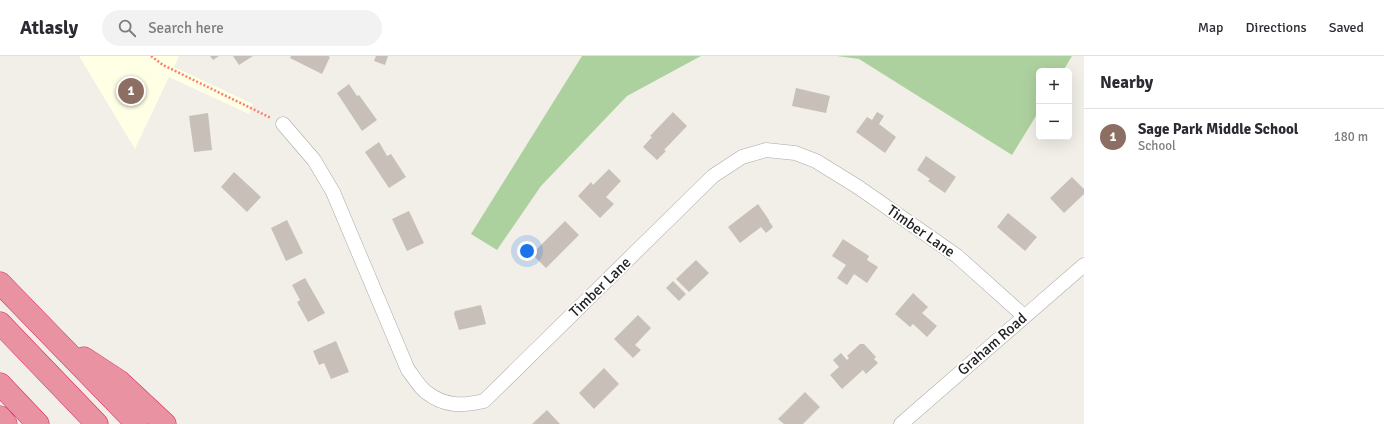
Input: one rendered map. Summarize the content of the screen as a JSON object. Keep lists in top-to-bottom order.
{
  "streets": {
    "street": ["Timber Lane", "Graham Road"]
  },
  "crossings": [
    ["Timber Lane", "Graham Road"]
  ],
  "page": {
    "header": "Atlasly",
    "search": "Search here",
    "nav": ["Map", "Directions", "Saved"],
    "heading": "Nearby",
    "map_buttons": ["+", "−"],
    "pins": "1",
    "list": [
      {
        "mark": "1",
        "name": "Sage Park Middle School",
        "note": "School",
        "value": "180 m"
      }
    ]
  }
}
